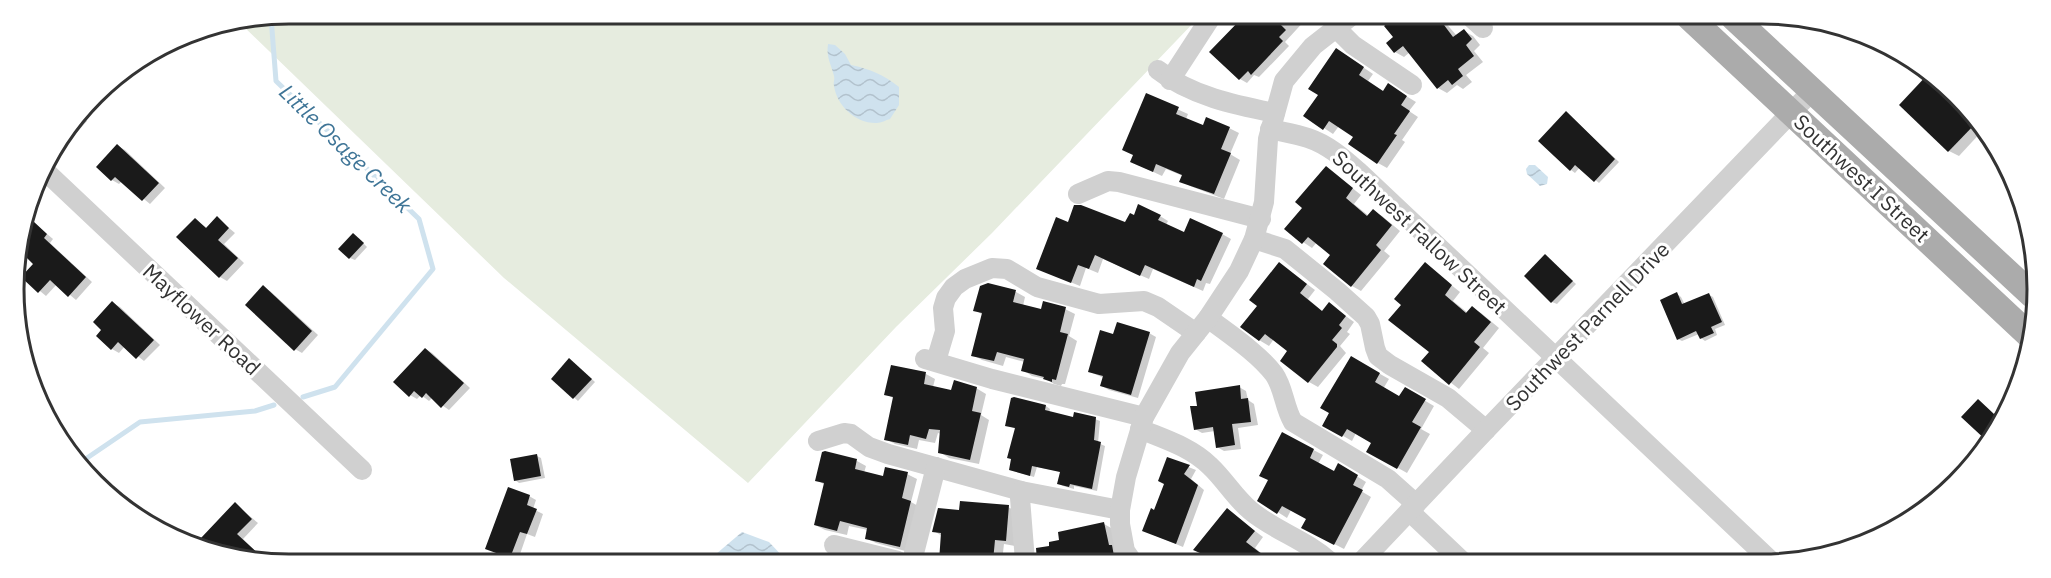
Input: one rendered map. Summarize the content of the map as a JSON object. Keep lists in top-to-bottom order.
{
  "streets": {
    "main road": ["Southwest I Street"],
    "street": ["Southwest Fallow Street", "Mayflower Road", "Southwest Parnell Drive"]
  },
  "crossings": [
    ["Southwest I Street", "Southwest Parnell Drive"],
    ["Southwest Fallow Street", "Southwest Parnell Drive"]
  ],
  "water": ["Little Osage Creek"]
}
